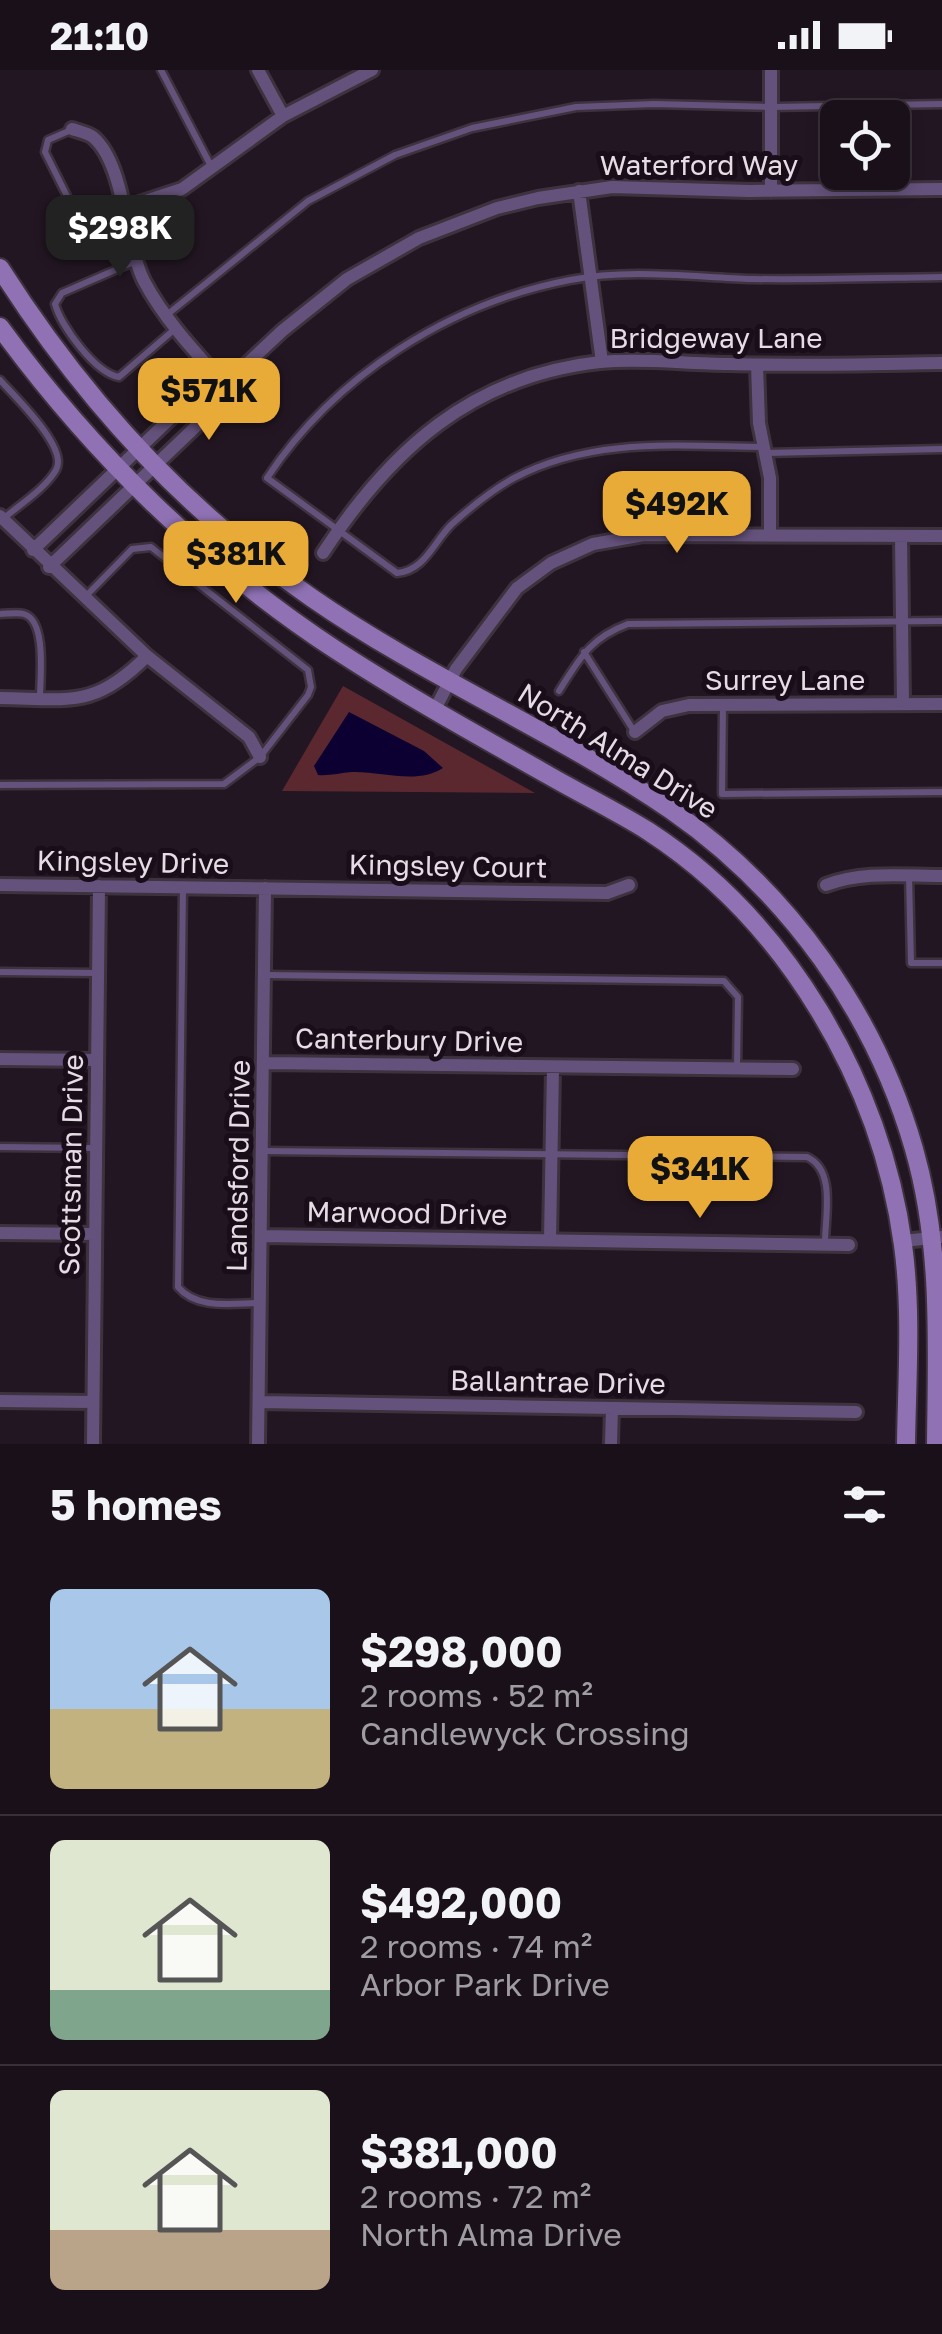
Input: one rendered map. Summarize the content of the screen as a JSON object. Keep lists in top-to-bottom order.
{
  "streets": {
    "main road": ["North Alma Drive"],
    "street": [
      "Waterford Way",
      "Bridgeway Lane",
      "Surrey Lane",
      "Kingsley Drive",
      "Kingsley Court",
      "Canterbury Drive",
      "Scottsman Drive",
      "Landsford Drive",
      "Marwood Drive",
      "Ballantrae Drive"
    ]
  },
  "crossings": [
    ["Waterford Way", "North Alma Drive"],
    ["Kingsley Drive", "Kingsley Court"],
    ["Kingsley Drive", "Scottsman Drive"],
    ["Kingsley Drive", "Landsford Drive"],
    ["Kingsley Court", "Landsford Drive"],
    ["Canterbury Drive", "Landsford Drive"],
    ["Landsford Drive", "Marwood Drive"],
    ["Landsford Drive", "Ballantrae Drive"]
  ],
  "page": {
    "status": "21:10",
    "price": [
      "$298K",
      "$571K",
      "$492K",
      "$381K",
      "$341K"
    ],
    "heading": "5 homes",
    "list": [
      {
        "name": "$298,000",
        "note": "2 rooms · 52 m² · Candlewyck Crossing"
      },
      {
        "name": "$492,000",
        "note": "2 rooms · 74 m² · Arbor Park Drive"
      },
      {
        "name": "$381,000",
        "note": "2 rooms · 72 m² · North Alma Drive"
      }
    ]
  }
}
